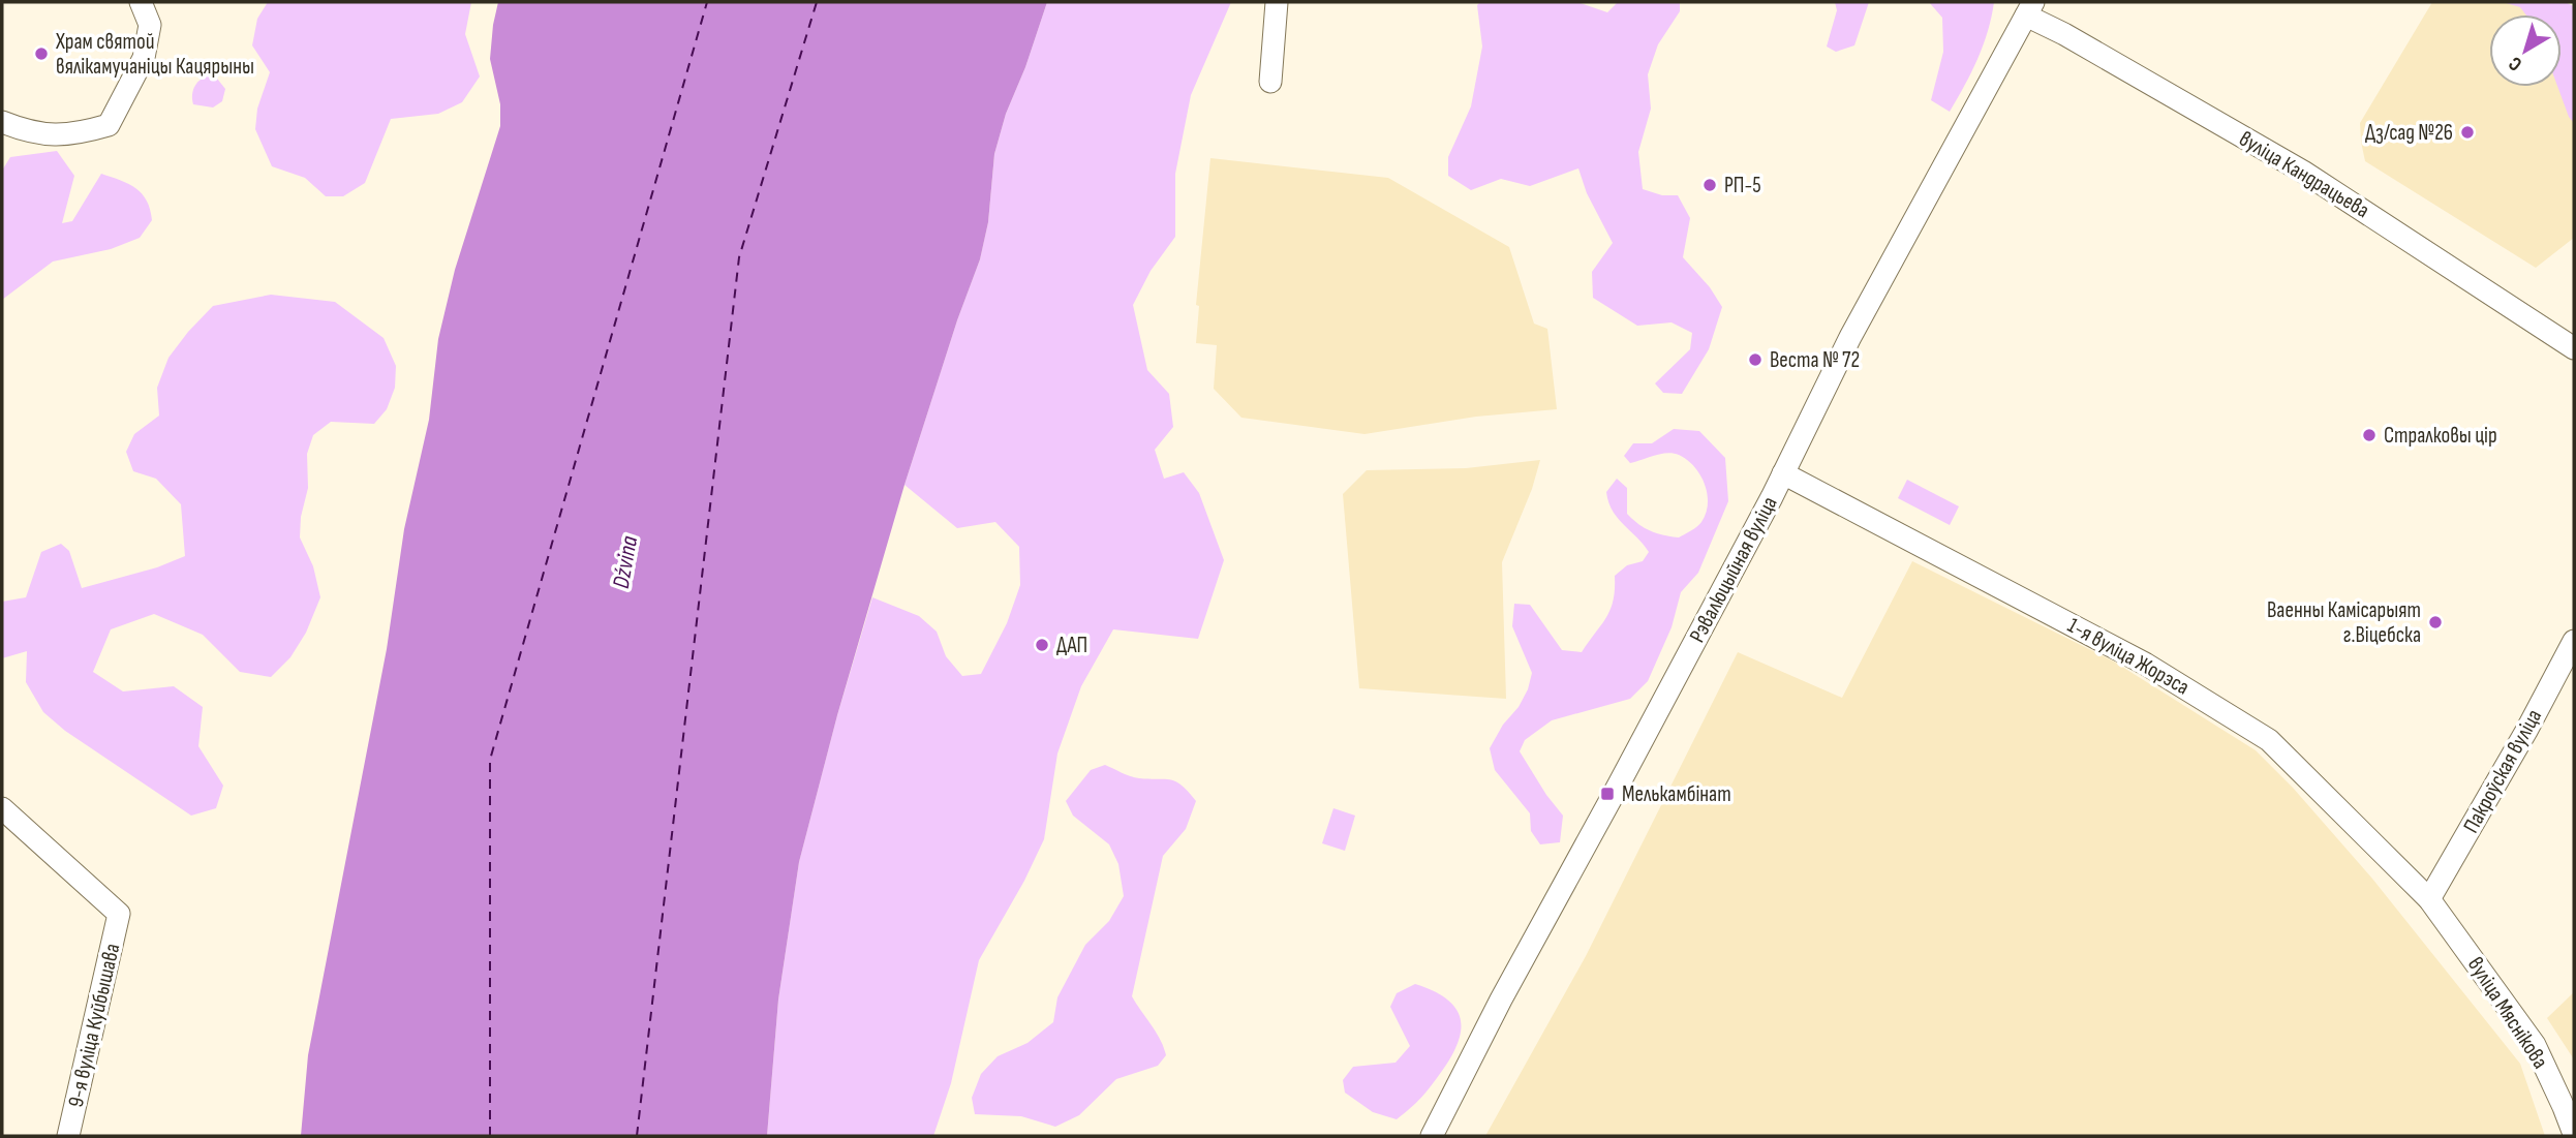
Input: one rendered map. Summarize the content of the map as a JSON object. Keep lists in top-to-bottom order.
{
  "streets": {
    "street": [
      "вуліца Кандрацьева",
      "Рэвалюцыйная вуліца",
      "1-я вуліца Жорэса",
      "Пакроўская вуліца",
      "вуліца Мяснікова",
      "9-я вуліца Куйбышава"
    ]
  },
  "crossings": [
    ["вуліца Кандрацьева", "Рэвалюцыйная вуліца"],
    ["Рэвалюцыйная вуліца", "1-я вуліца Жорэса"],
    ["1-я вуліца Жорэса", "Пакроўская вуліца"],
    ["1-я вуліца Жорэса", "вуліца Мяснікова"],
    ["Пакроўская вуліца", "вуліца Мяснікова"]
  ],
  "water": ["Dźvina"],
  "places": {
    "other": [
      "Храм святой вялікамучаніцы Кацярыны",
      "Дз/сад №26",
      "РП-5",
      "Веста № 72",
      "Стралковы цір",
      "Ваенны Камісарыят г.Віцебска",
      "ДАП"
    ],
    "transit": ["Мелькамбінат"]
  },
  "north": "bottom left"
}
